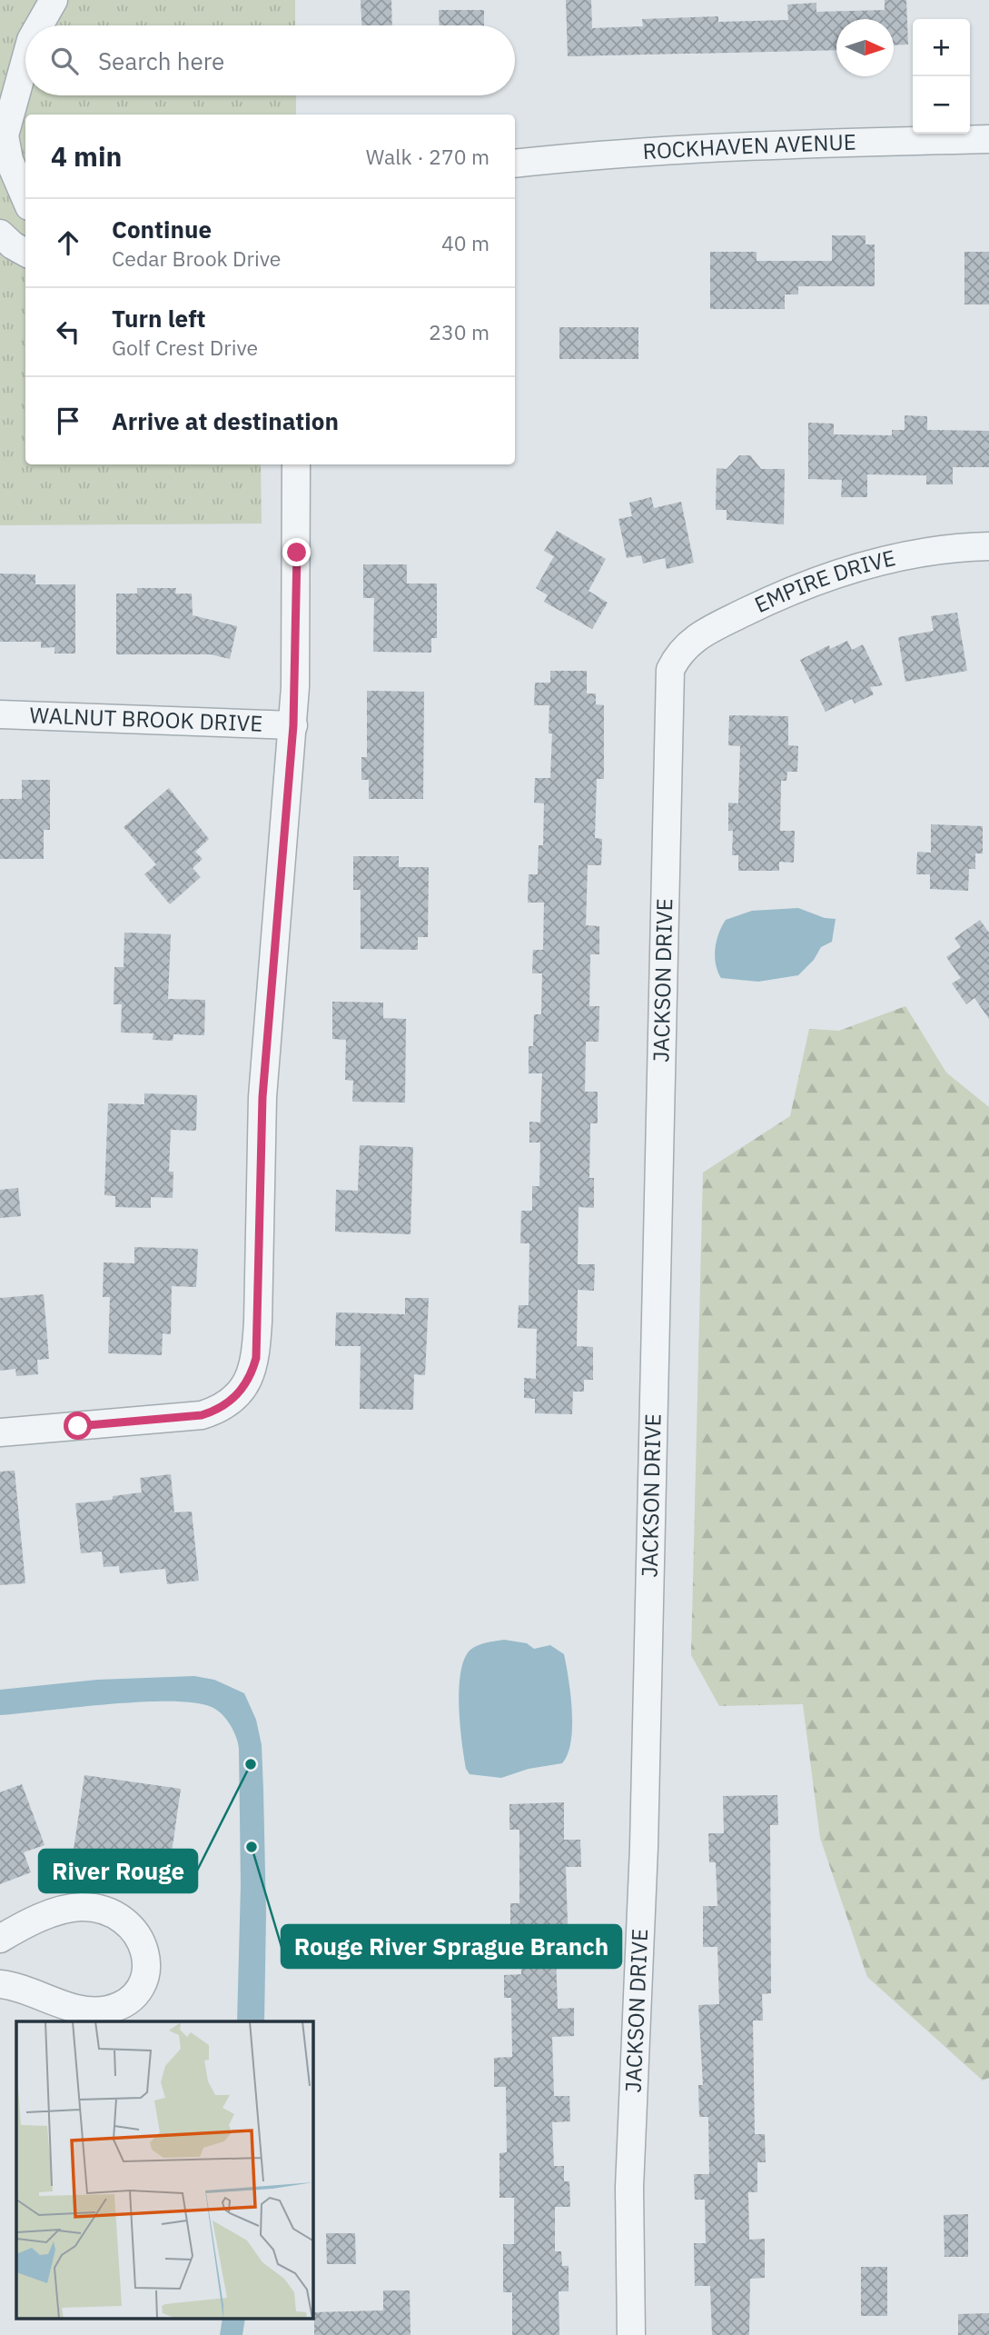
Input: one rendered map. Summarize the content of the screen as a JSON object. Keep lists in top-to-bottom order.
{
  "streets": {
    "street": [
      "ROCKHAVEN AVENUE",
      "EMPIRE DRIVE",
      "WALNUT BROOK DRIVE",
      "JACKSON DRIVE"
    ]
  },
  "crossings": [
    ["EMPIRE DRIVE", "JACKSON DRIVE"]
  ],
  "places": ["River Rouge", "Rouge River Sprague Branch"],
  "north": "right",
  "page": {
    "map_buttons": ["+", "−"],
    "search": "Search here",
    "heading": ["4 min", "Walk · 270 m"],
    "list": [
      ["Continue", "Cedar Brook Drive", "40 m"],
      ["Turn left", "Golf Crest Drive", "230 m"],
      "Arrive at destination"
    ]
  }
}
